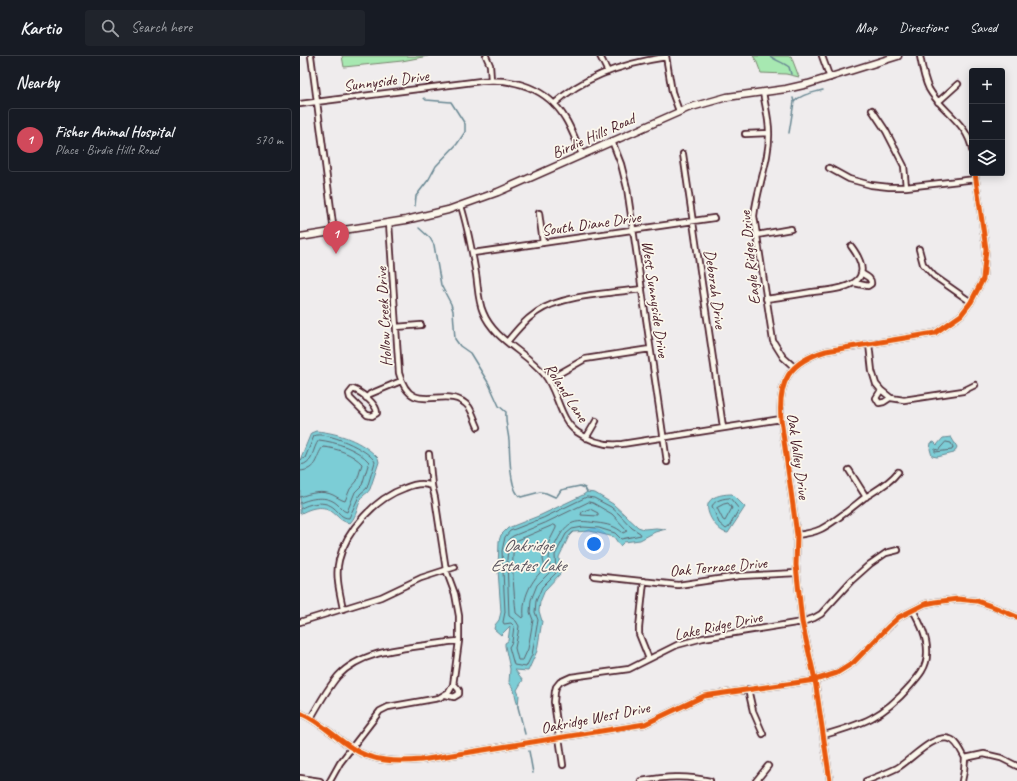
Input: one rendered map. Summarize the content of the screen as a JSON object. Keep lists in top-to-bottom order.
{
  "streets": {
    "main road": ["Birdie Hills Road"],
    "street": [
      "Sunnyside Drive",
      "South Diane Drive",
      "Eagle Ridge Drive",
      "Deborah Drive",
      "West Sunnyside Drive",
      "Hollow Creek Drive",
      "Roland Lane",
      "Oak Valley Drive",
      "Oak Terrace Drive",
      "Lake Ridge Drive",
      "Oakridge West Drive"
    ]
  },
  "crossings": [
    ["Sunnyside Drive", "Birdie Hills Road"],
    ["Birdie Hills Road", "Eagle Ridge Drive"],
    ["Birdie Hills Road", "West Sunnyside Drive"],
    ["Birdie Hills Road", "Hollow Creek Drive"],
    ["Birdie Hills Road", "Roland Lane"],
    ["South Diane Drive", "Deborah Drive"],
    ["South Diane Drive", "West Sunnyside Drive"],
    ["South Diane Drive", "Roland Lane"],
    ["Eagle Ridge Drive", "Oak Valley Drive"],
    ["Deborah Drive", "Roland Lane"],
    ["West Sunnyside Drive", "Roland Lane"],
    ["Roland Lane", "Oak Valley Drive"],
    ["Oak Valley Drive", "Oak Terrace Drive"],
    ["Oak Valley Drive", "Lake Ridge Drive"],
    ["Oak Valley Drive", "Oakridge West Drive"],
    ["Lake Ridge Drive", "Oakridge West Drive"]
  ],
  "water": ["Oakridge Estates Lake"],
  "page": {
    "header": "Kartio",
    "search": "Search here",
    "nav": ["Map", "Directions", "Saved"],
    "heading": "Nearby",
    "map_buttons": ["+", "−"],
    "list": [
      {
        "mark": "1",
        "name": "Fisher Animal Hospital",
        "note": "Place · Birdie Hills Road",
        "value": "570 m"
      }
    ],
    "pins": "1"
  }
}
